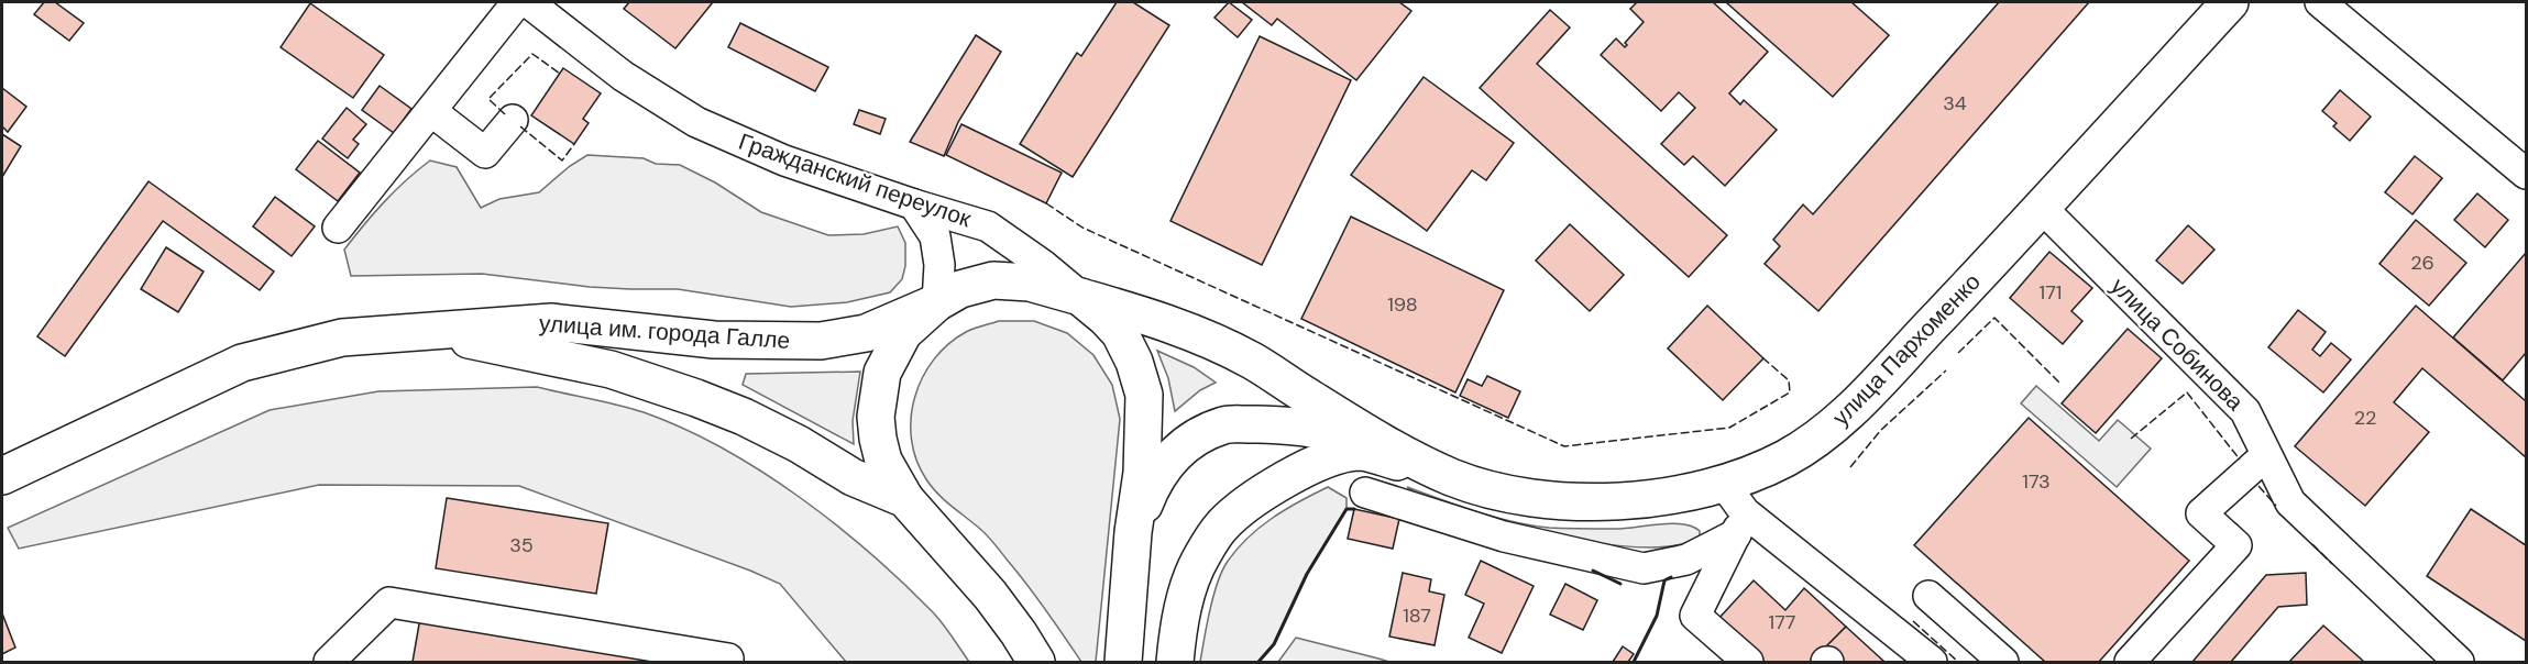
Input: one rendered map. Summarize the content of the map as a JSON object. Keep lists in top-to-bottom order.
{
  "streets": {
    "main road": ["улица им. города Галле", "улица Пархоменко"],
    "street": ["Гражданский переулок", "улица Собинова"]
  },
  "crossings": [
    ["Гражданский переулок", "улица Пархоменко"],
    ["улица им. города Галле", "улица Пархоменко"],
    ["улица Собинова", "улица Пархоменко"]
  ],
  "house_numbers": [
    "34",
    "26",
    "171",
    "198",
    "22",
    "173",
    "35",
    "187",
    "177"
  ]
}
